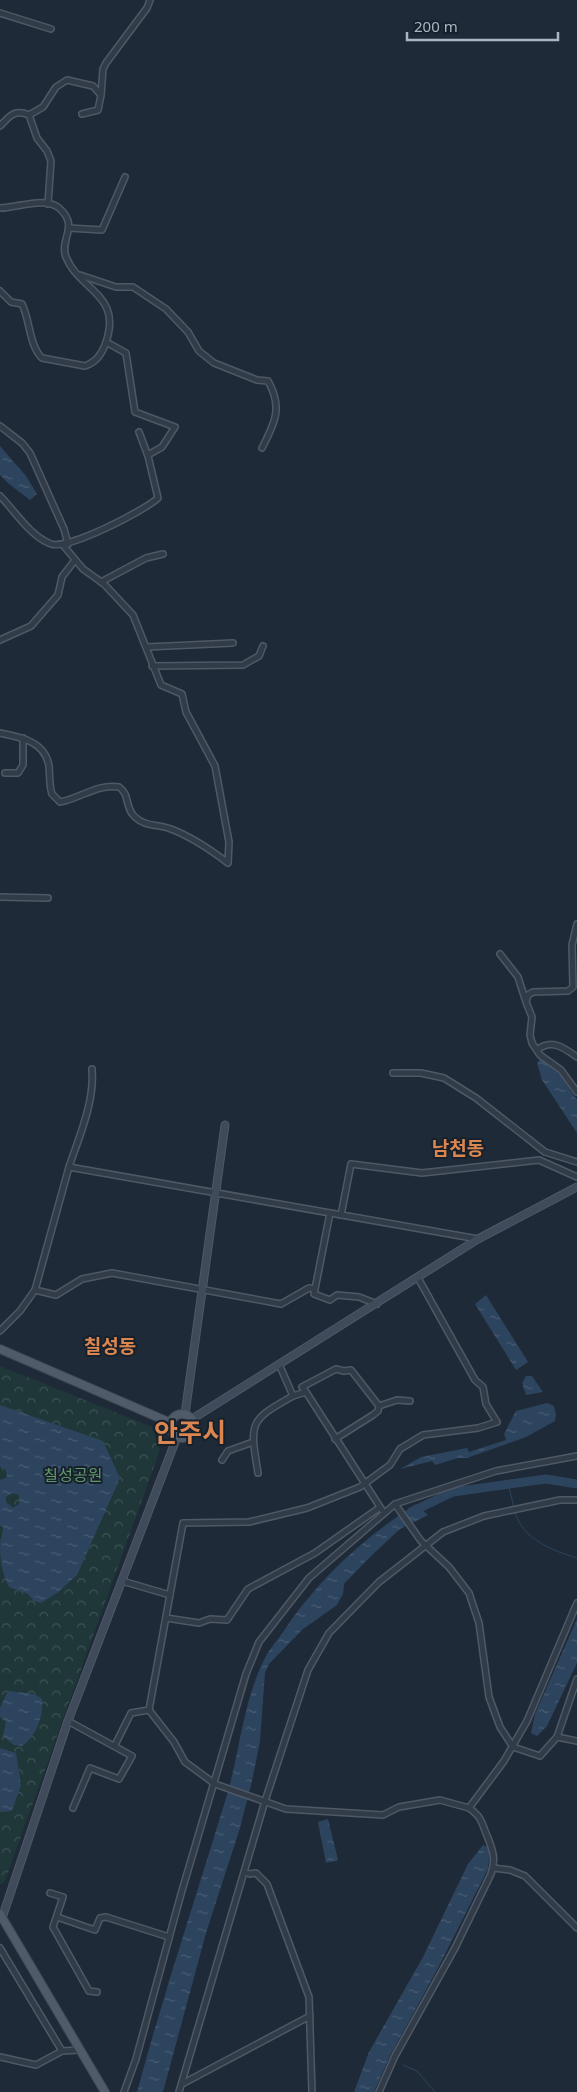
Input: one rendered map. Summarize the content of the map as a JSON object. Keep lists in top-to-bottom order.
{
  "districts": ["남천동", "칠성동", "안주시"],
  "parks": ["칠성공원"],
  "scale_bar": "200 m"
}
